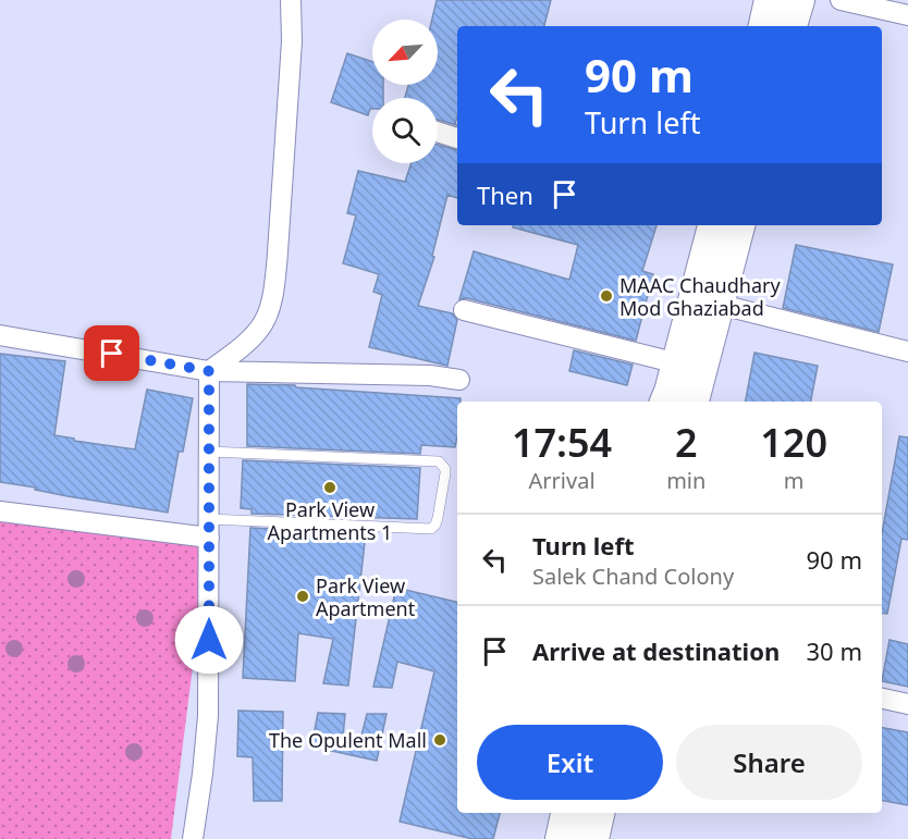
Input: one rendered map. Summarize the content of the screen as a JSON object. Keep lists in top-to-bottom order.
{
  "places": [
    "MAAC Chaudhary Mod Ghaziabad",
    "Park View Apartments 1",
    "Park View Apartment",
    "The Opulent Mall"
  ],
  "north": "bottom left",
  "page": {
    "turn": ["90 m", "Turn left"],
    "then": "Then",
    "eta": [
      "17:54",
      "Arrival",
      "2",
      "min",
      "120",
      "m"
    ],
    "list": [
      {
        "name": "Turn left",
        "note": "Salek Chand Colony",
        "value": "90 m"
      },
      {
        "name": "Arrive at destination",
        "value": "30 m"
      }
    ],
    "buttons": ["Exit", "Share"]
  }
}
